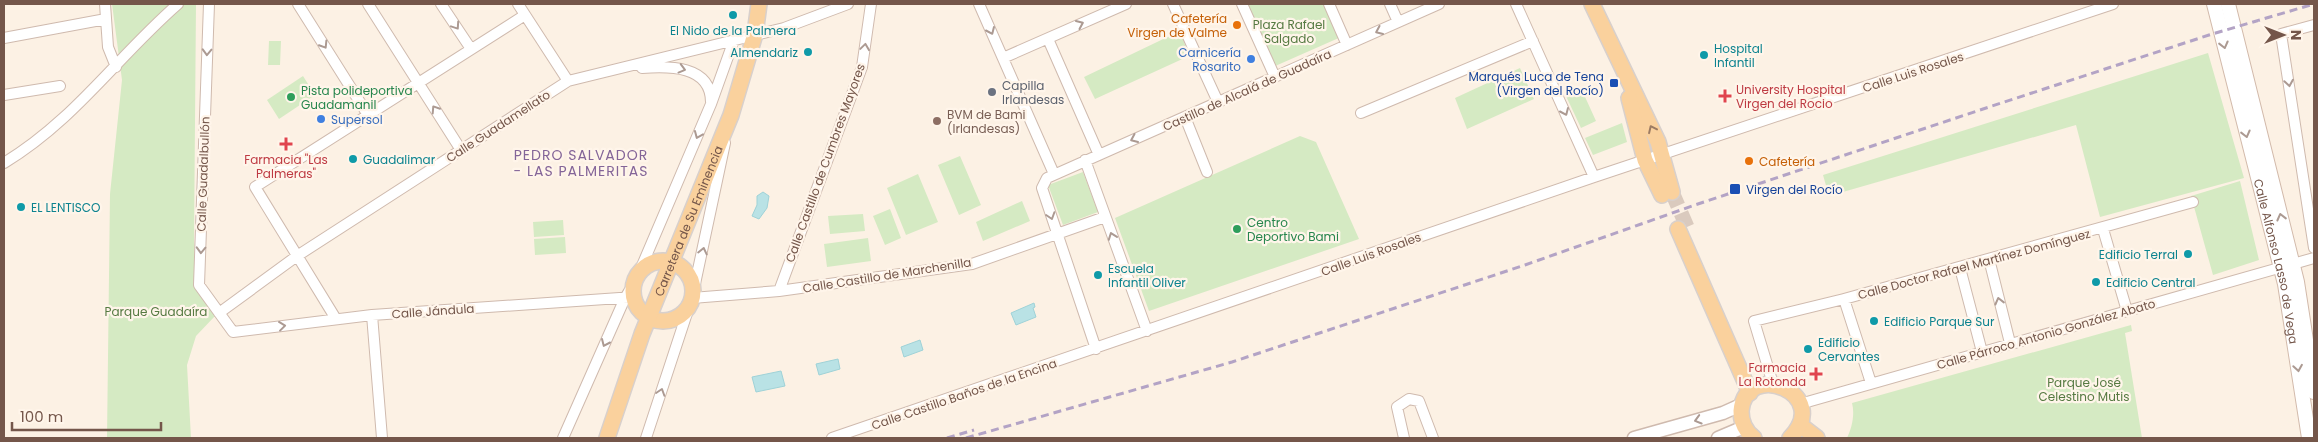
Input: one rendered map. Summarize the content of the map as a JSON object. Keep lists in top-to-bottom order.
{
  "streets": {
    "main road": ["Carretera de Su Eminencia", "Calle Alfonso Lasso de Vega"],
    "street": [
      "Calle Luis Rosales",
      "Castillo de Alcalá de Guadaíra",
      "Calle Guadamellato",
      "Calle Castillo de Cumbres Mayores",
      "Calle Guadalbullón",
      "Calle Doctor Rafael Martínez Domínguez",
      "Calle Castillo de Marchenilla",
      "Calle Jándula",
      "Calle Párroco Antonio González Abato",
      "Calle Castillo Baños de la Encina"
    ]
  },
  "crossings": [
    ["Calle Luis Rosales", "Calle Castillo Baños de la Encina"],
    ["Calle Guadamellato", "Calle Guadalbullón"],
    ["Calle Guadamellato", "Carretera de Su Eminencia"],
    ["Calle Castillo de Cumbres Mayores", "Calle Castillo de Marchenilla"],
    ["Calle Guadalbullón", "Calle Jándula"],
    ["Calle Alfonso Lasso de Vega", "Calle Párroco Antonio González Abato"]
  ],
  "one_way": ["Calle Castillo de Cumbres Mayores", "Calle Guadalbullón"],
  "districts": ["PEDRO SALVADOR - LAS PALMERITAS"],
  "parks": ["Plaza Rafael Salgado", "Parque Guadaíra", "Parque José Celestino Mutis"],
  "places": {
    "other": [
      "El Nido de la Palmera",
      "Cafetería Virgen de Valme",
      "Almendariz",
      "Hospital Infantil",
      "Carnicería Rosarito",
      "Capilla Irlandesas",
      "Pista polideportiva Guadamanil",
      "Supersol",
      "BVM de Bami (Irlandesas)",
      "Guadalimar",
      "Cafetería",
      "EL LENTISCO",
      "Centro Deportivo Bami",
      "Edificio Terral",
      "Escuela Infantil Oliver",
      "Edificio Central",
      "Edificio Parque Sur",
      "Edificio Cervantes"
    ],
    "transit": ["Marqués Luca de Tena (Virgen del Rocío)", "Virgen del Rocío"],
    "health": ["University Hospital Virgen del Rocio", "Farmacia \"Las Palmeras\"", "Farmacia La Rotonda"]
  },
  "scale_bar": "100 m",
  "north": "right"
}
